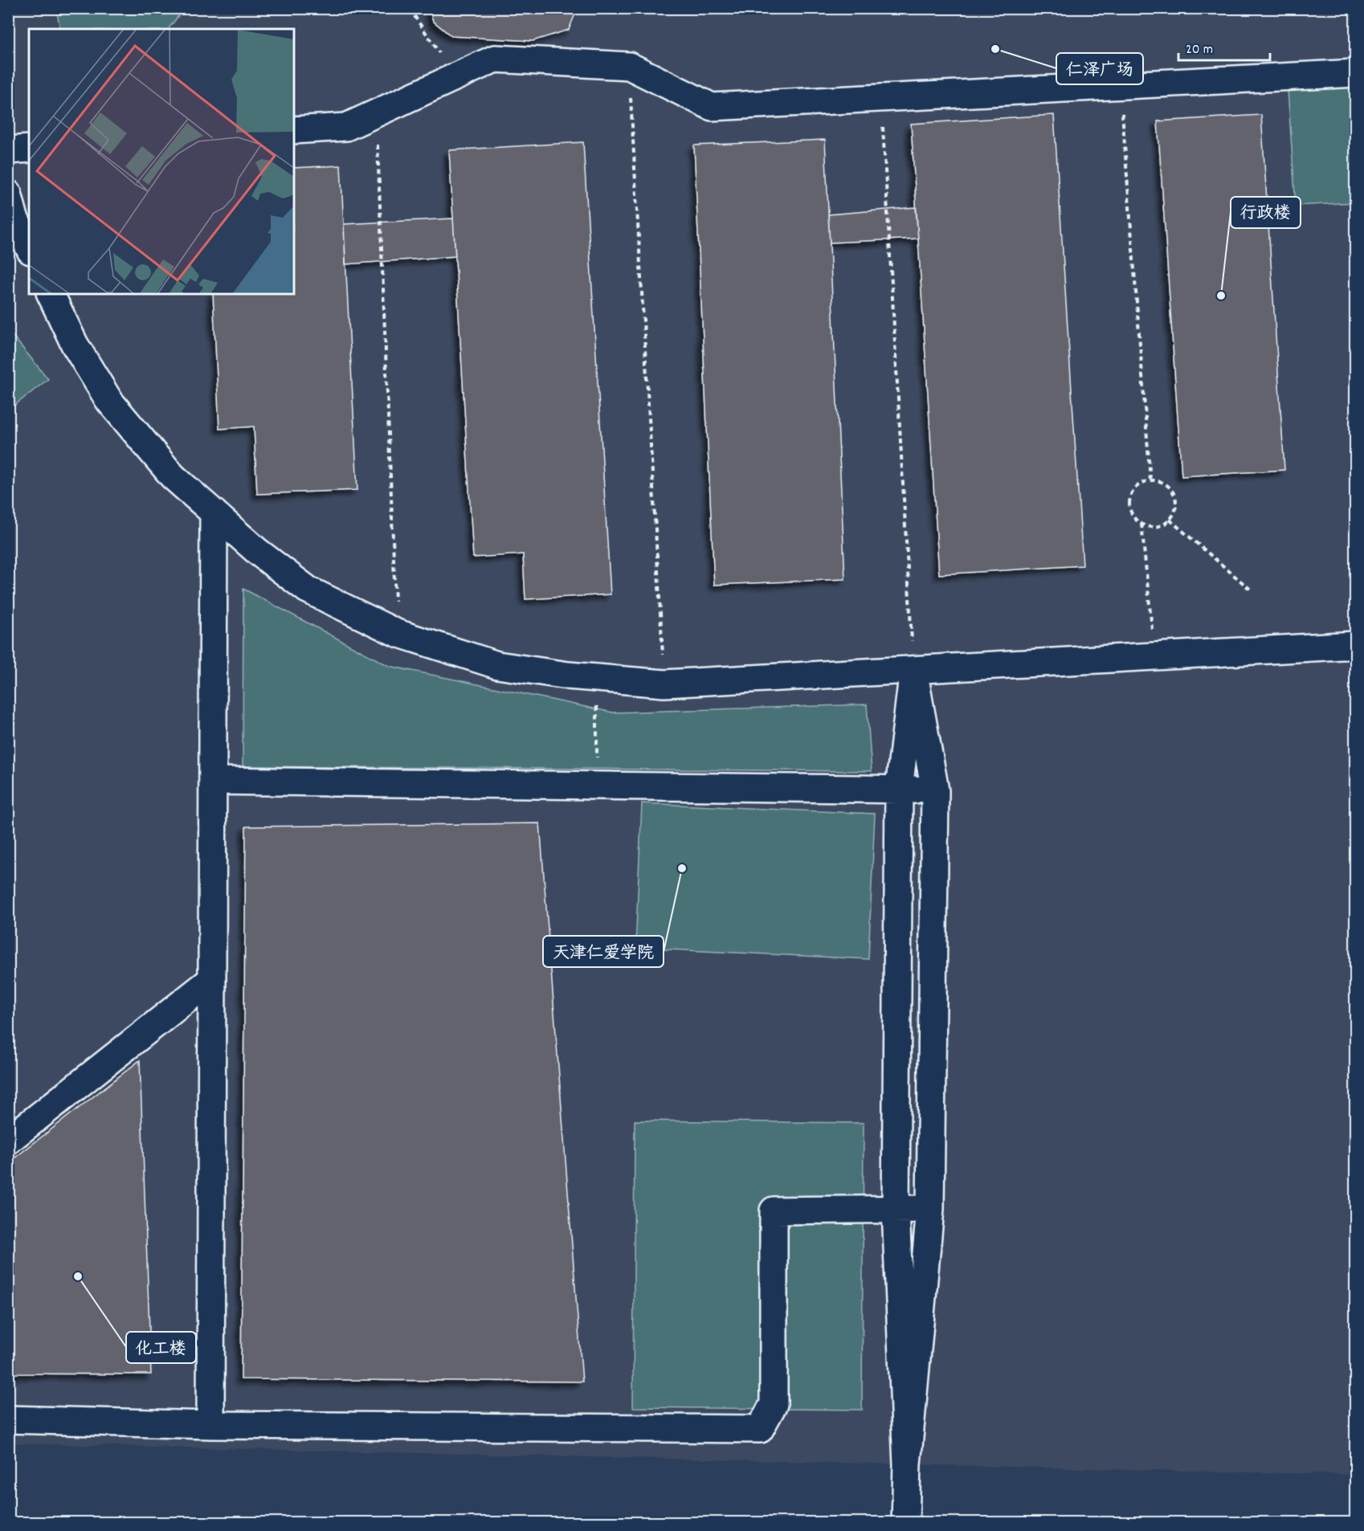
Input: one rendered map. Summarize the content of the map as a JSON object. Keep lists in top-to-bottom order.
{
  "places": [
    "仁泽广场",
    "行政楼",
    "天津仁爱学院",
    "化工楼"
  ],
  "scale_bar": "20 m"
}
